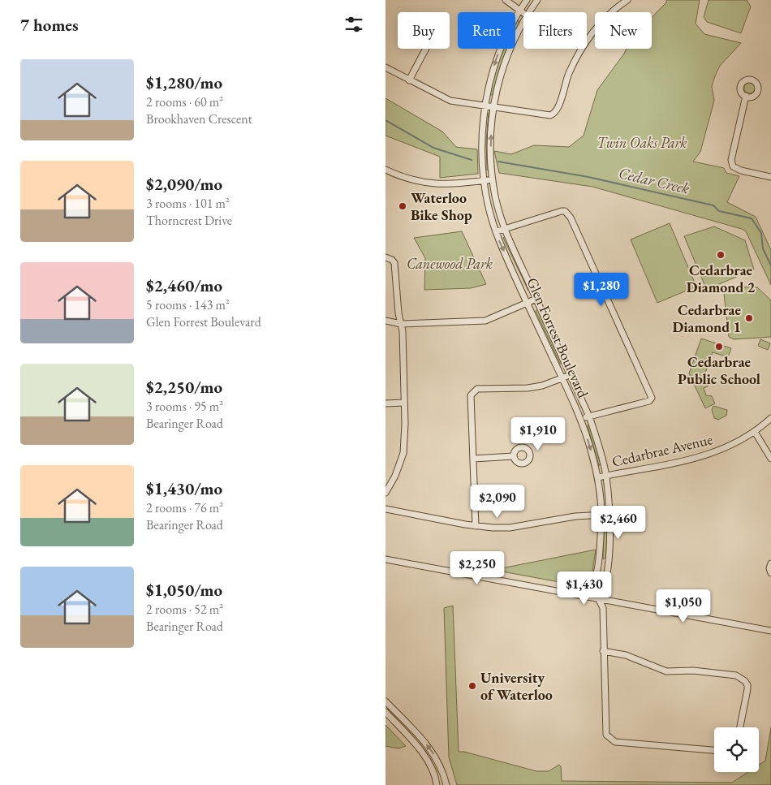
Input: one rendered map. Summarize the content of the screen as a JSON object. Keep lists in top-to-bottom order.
{
  "streets": {
    "street": ["Glen Forrest Boulevard", "Cedarbrae Avenue"]
  },
  "crossings": [
    ["Glen Forrest Boulevard", "Cedarbrae Avenue"]
  ],
  "water": ["Cedar Creek"],
  "parks": ["Twin Oaks Park", "Canewood Park"],
  "places": [
    "Waterloo Bike Shop",
    "Cedarbrae Diamond 2",
    "Cedarbrae Diamond 1",
    "Cedarbrae Public School",
    "University of Waterloo"
  ],
  "page": {
    "heading": "7 homes",
    "chip": [
      "Buy",
      "Rent",
      "Filters",
      "New"
    ],
    "list": [
      {
        "name": "$1,280/mo",
        "note": "2 rooms · 60 m² · Brookhaven Crescent"
      },
      {
        "name": "$2,090/mo",
        "note": "3 rooms · 101 m² · Thorncrest Drive"
      },
      {
        "name": "$2,460/mo",
        "note": "5 rooms · 143 m² · Glen Forrest Boulevard"
      },
      {
        "name": "$2,250/mo",
        "note": "3 rooms · 95 m² · Bearinger Road"
      },
      {
        "name": "$1,430/mo",
        "note": "2 rooms · 76 m² · Bearinger Road"
      },
      {
        "name": "$1,050/mo",
        "note": "2 rooms · 52 m² · Bearinger Road"
      }
    ],
    "price": [
      "$1,280",
      "$1,910",
      "$2,090",
      "$2,460",
      "$2,250",
      "$1,430",
      "$1,050"
    ]
  }
}
